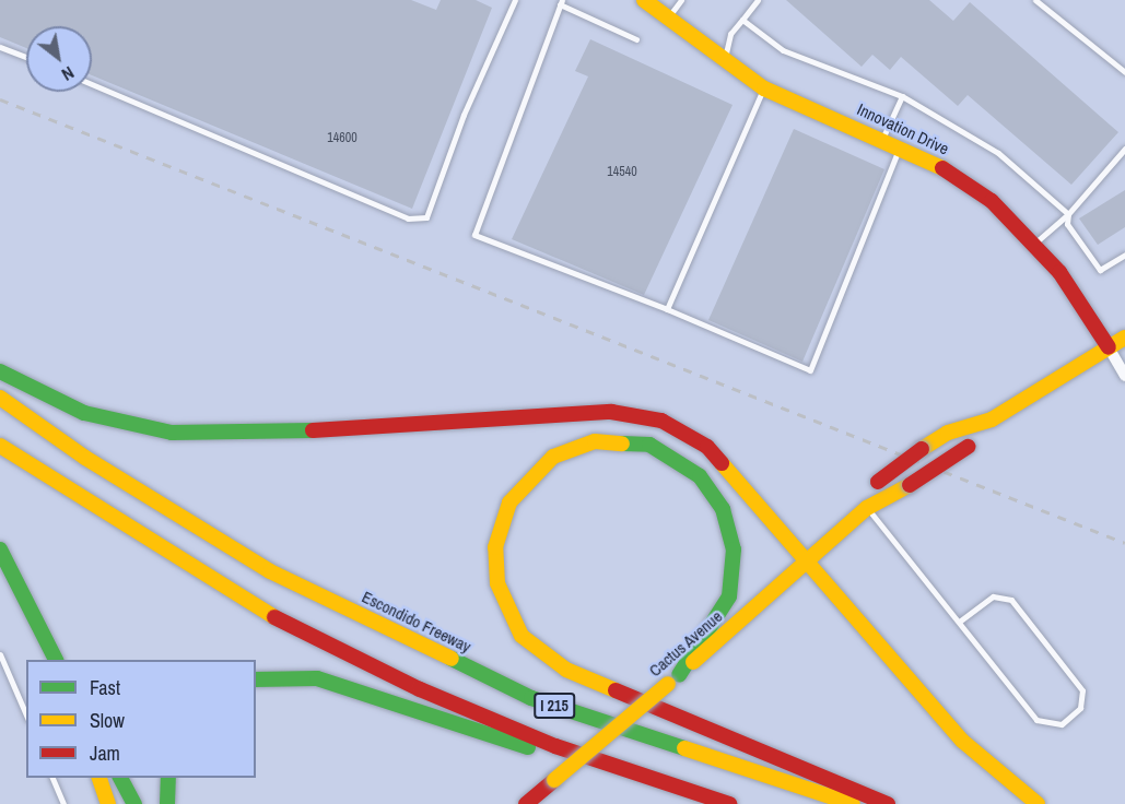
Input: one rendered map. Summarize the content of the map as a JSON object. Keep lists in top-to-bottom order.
{
  "streets": {
    "main road": [
      "Innovation Drive",
      "Escondido Freeway",
      "Cactus Avenue",
      "I 215"
    ]
  },
  "crossings": [
    ["Innovation Drive", "Cactus Avenue"]
  ],
  "house_numbers": ["14600", "14540"],
  "legend": ["Fast", "Slow", "Jam"],
  "north": "bottom right"
}
